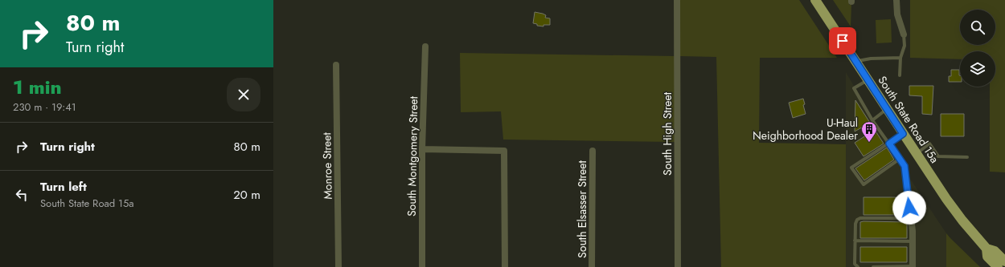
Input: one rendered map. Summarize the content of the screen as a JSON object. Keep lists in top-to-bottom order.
{
  "streets": {
    "highway": ["South State Road 15a"],
    "street": [
      "South High Street",
      "South Montgomery Street",
      "Monroe Street",
      "South Elsasser Street"
    ]
  },
  "places": {
    "building": ["U-Haul Neighborhood Dealer"]
  },
  "page": {
    "turn": ["80 m", "Turn right"],
    "heading": ["1 min", "230 m · 19:41"],
    "list": [
      {
        "name": "Turn right",
        "value": "80 m"
      },
      {
        "name": "Turn left",
        "note": "South State Road 15a",
        "value": "20 m"
      }
    ]
  }
}
